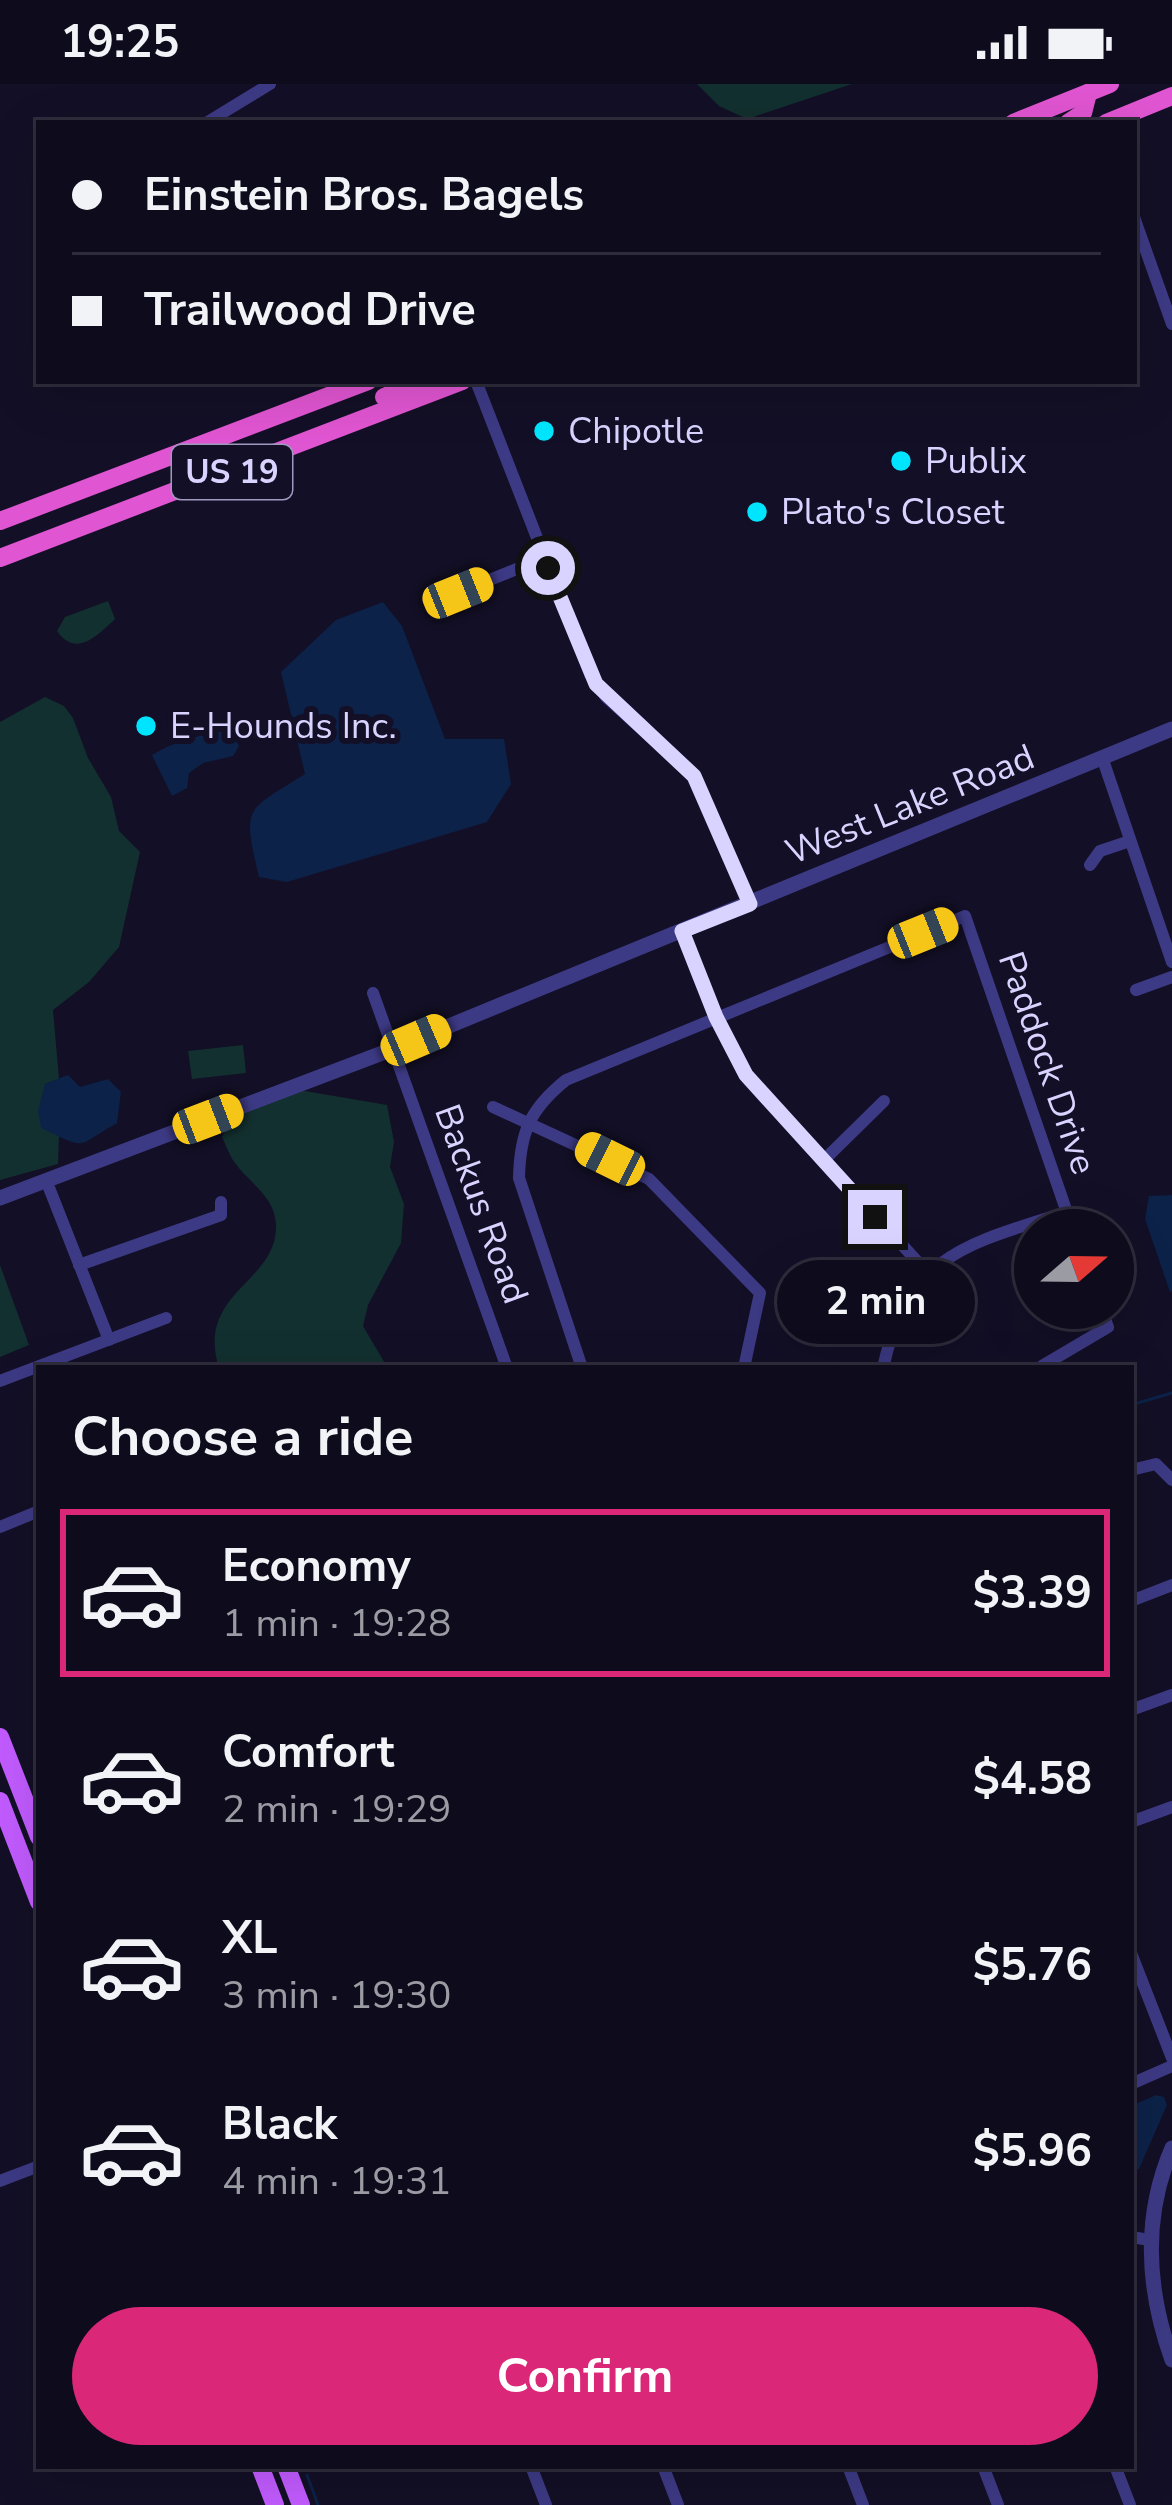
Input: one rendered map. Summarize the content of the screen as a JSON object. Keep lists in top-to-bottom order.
{
  "streets": {
    "highway": ["US 19"],
    "street": ["West Lake Road", "Paddock Drive", "Backus Road"]
  },
  "crossings": [
    ["West Lake Road", "Backus Road"]
  ],
  "places": [
    "Chipotle",
    "Publix",
    "Plato's Closet",
    "E-Hounds Inc."
  ],
  "north": "right",
  "page": {
    "status": "19:25",
    "banner": ["Einstein Bros. Bagels", "Trailwood Drive"],
    "bubble": "2 min",
    "heading": "Choose a ride",
    "list": [
      {
        "name": "Economy",
        "note": "1 min · 19:28",
        "value": "$3.39"
      },
      {
        "name": "Comfort",
        "note": "2 min · 19:29",
        "value": "$4.58"
      },
      {
        "name": "XL",
        "note": "3 min · 19:30",
        "value": "$5.76"
      },
      {
        "name": "Black",
        "note": "4 min · 19:31",
        "value": "$5.96"
      }
    ],
    "buttons": "Confirm"
  }
}
